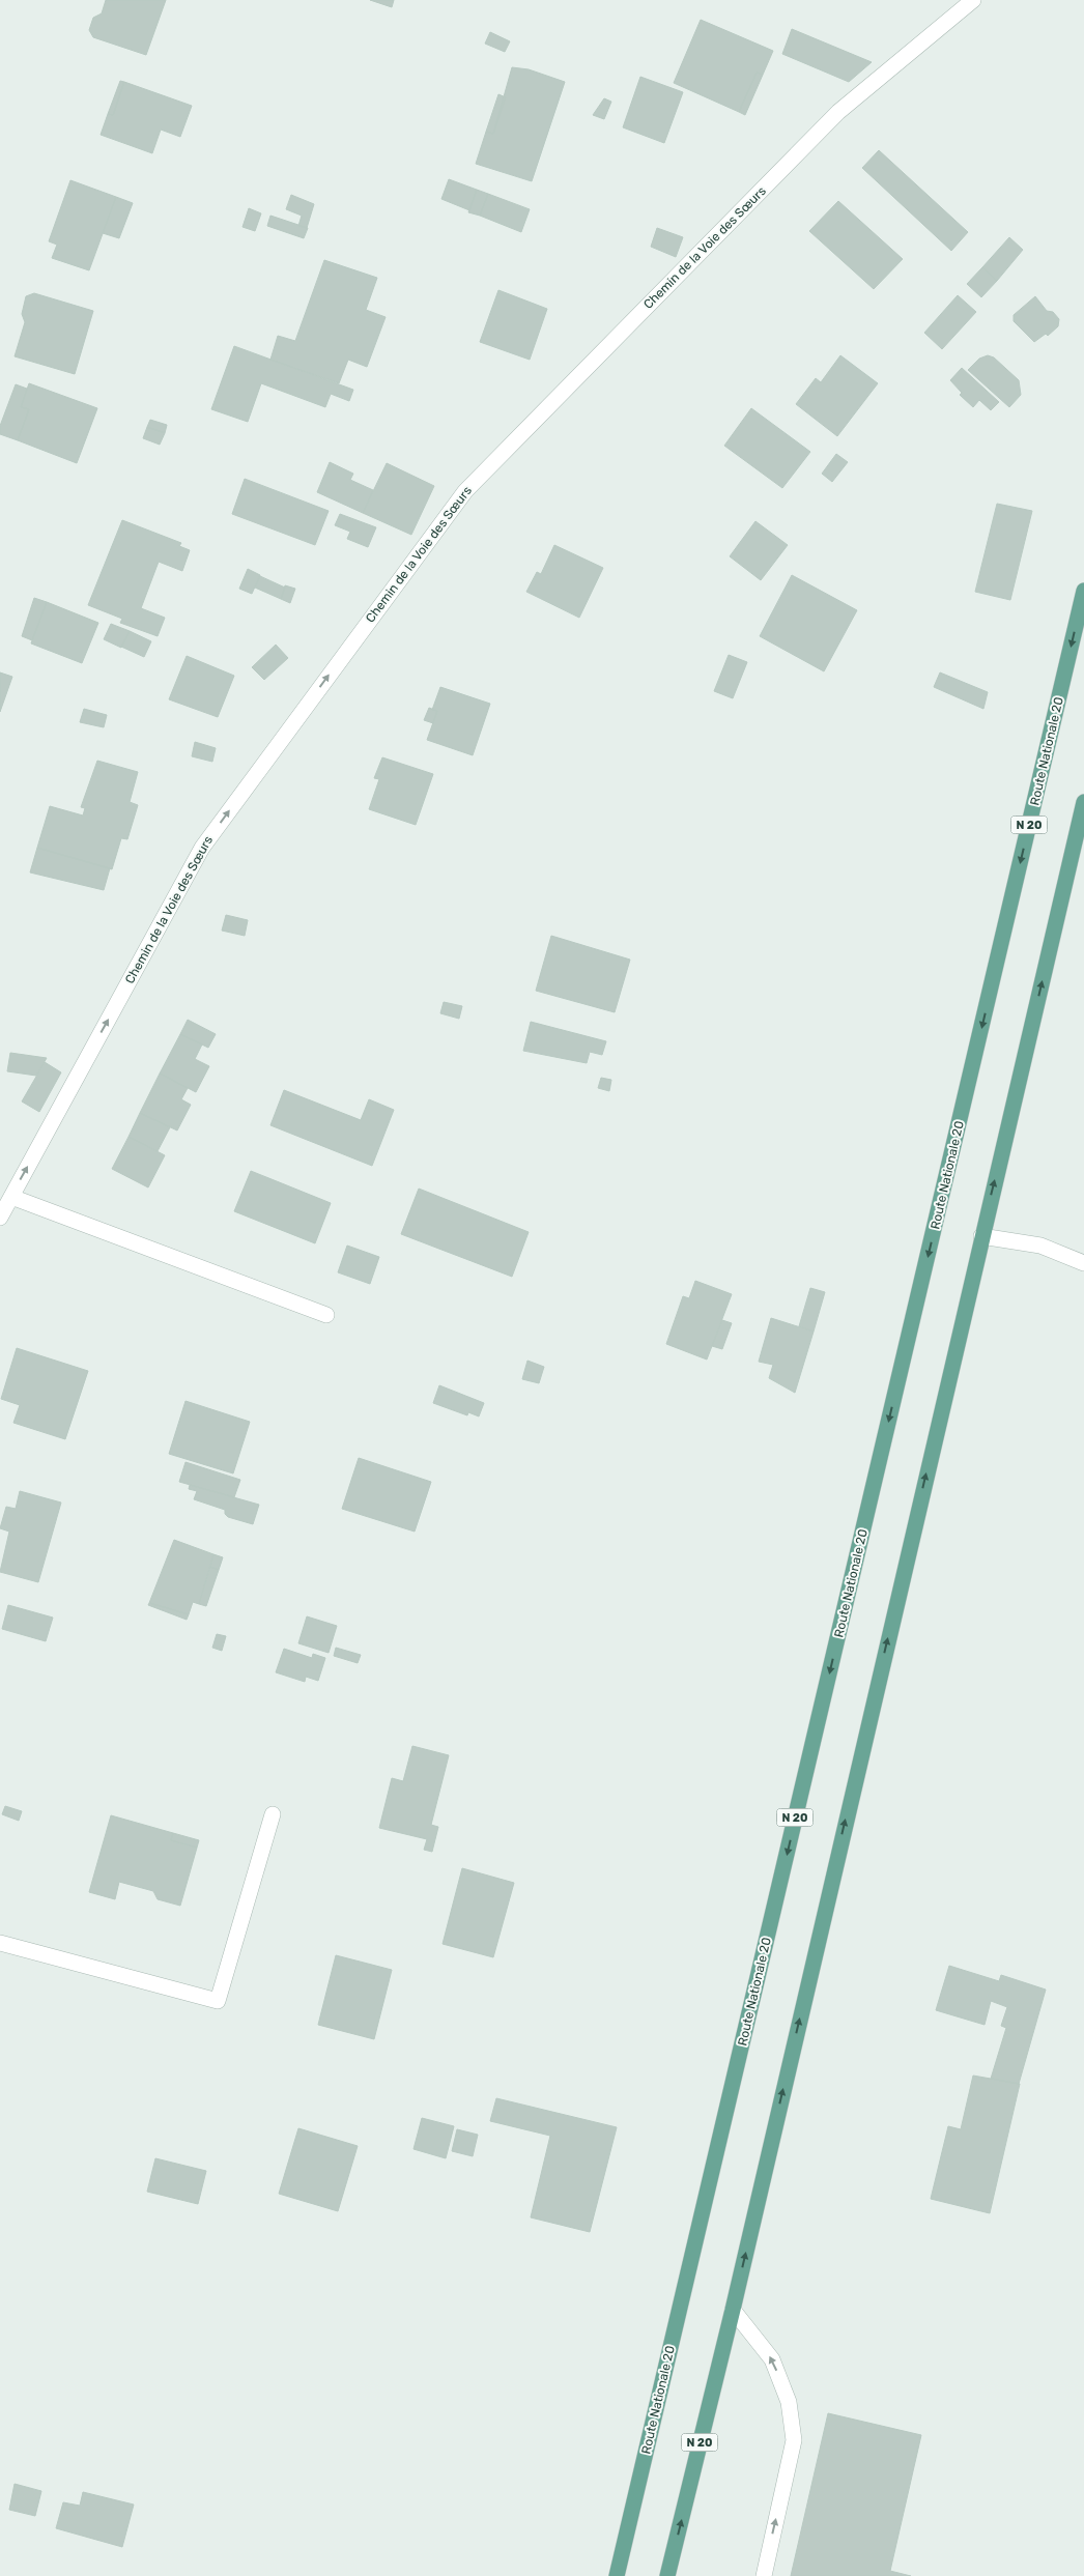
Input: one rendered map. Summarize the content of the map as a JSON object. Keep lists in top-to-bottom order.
{
  "streets": {
    "main road": ["Route Nationale 20", "N 20"],
    "lane": ["Chemin de la Voie des Sœurs"]
  },
  "one_way": ["Chemin de la Voie des Sœurs"]
}
